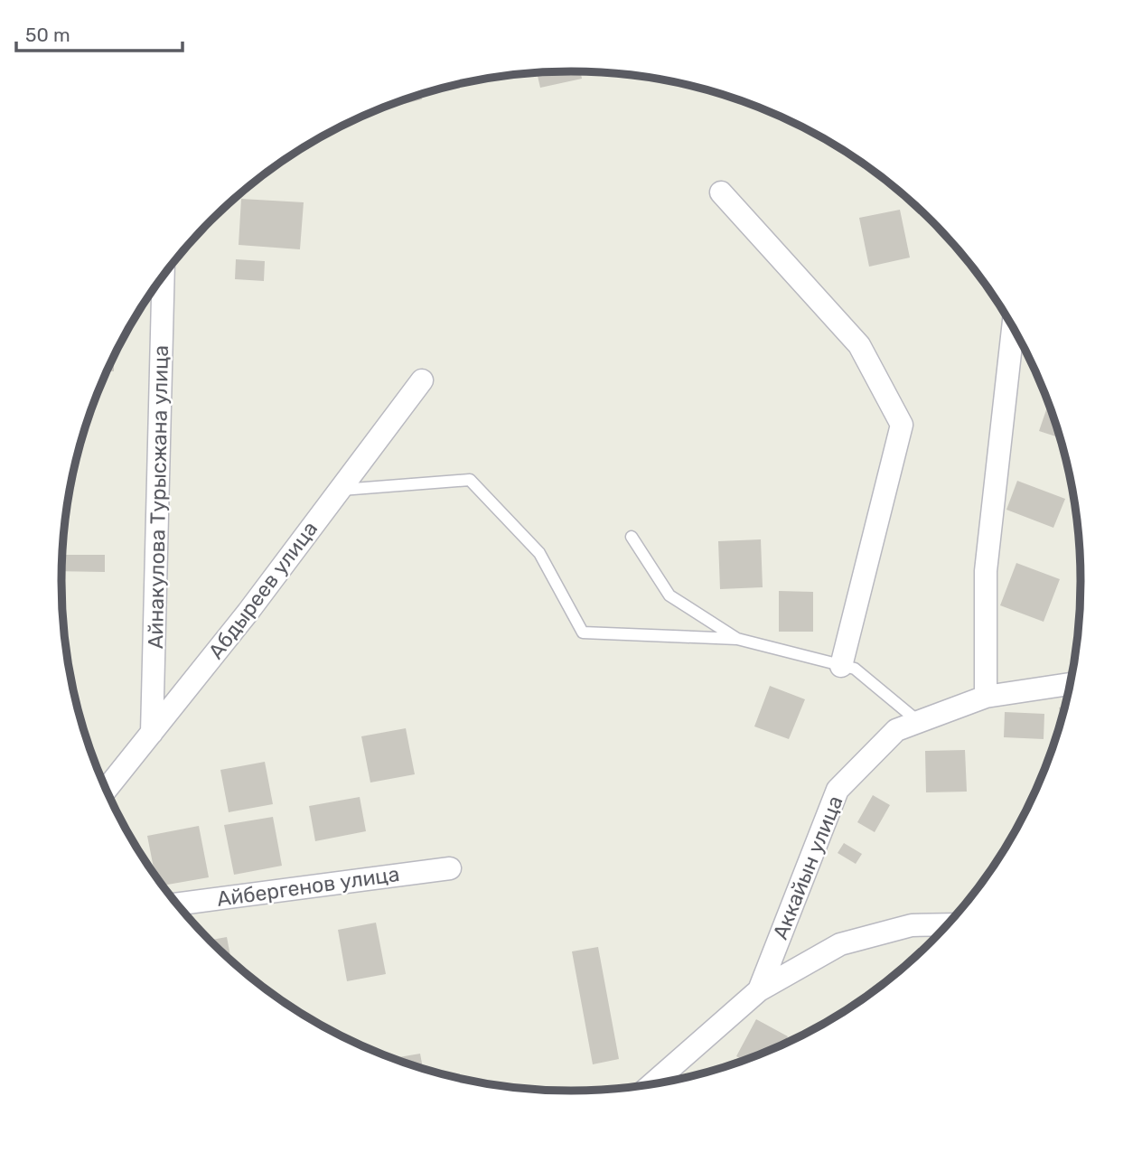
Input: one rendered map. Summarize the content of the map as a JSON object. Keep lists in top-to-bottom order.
{
  "streets": {
    "street": [
      "Айнакулова Турысжана улица",
      "Абдыреев улица",
      "Аккайын улица",
      "Айбергенов улица"
    ]
  },
  "crossings": [
    ["Айнакулова Турысжана улица", "Абдыреев улица"]
  ],
  "scale_bar": "50 m"
}
